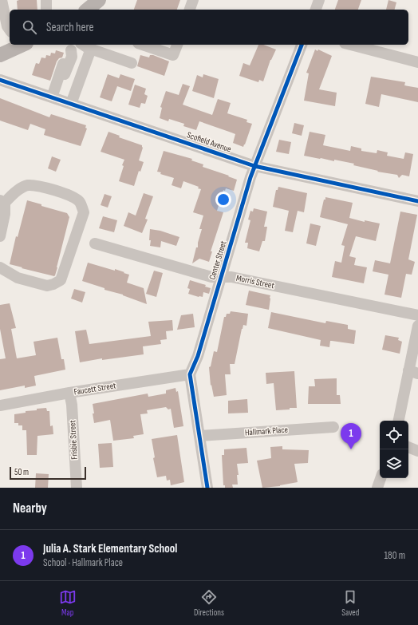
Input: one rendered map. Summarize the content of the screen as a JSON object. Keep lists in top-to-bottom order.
{
  "streets": {
    "street": [
      "Scofield Avenue",
      "Center Street",
      "Morris Street",
      "Faucett Street",
      "Hallmark Place",
      "Frisbie Street"
    ]
  },
  "crossings": [
    ["Scofield Avenue", "Center Street"],
    ["Center Street", "Morris Street"],
    ["Center Street", "Faucett Street"],
    ["Faucett Street", "Frisbie Street"]
  ],
  "scale_bar": "50 m",
  "page": {
    "search": "Search here",
    "pins": "1",
    "scale": "50 m",
    "heading": "Nearby",
    "list": [
      {
        "mark": "1",
        "name": "Julia A. Stark Elementary School",
        "note": "School · Hallmark Place",
        "value": "180 m"
      }
    ],
    "nav": ["Map", "Directions", "Saved"]
  }
}
